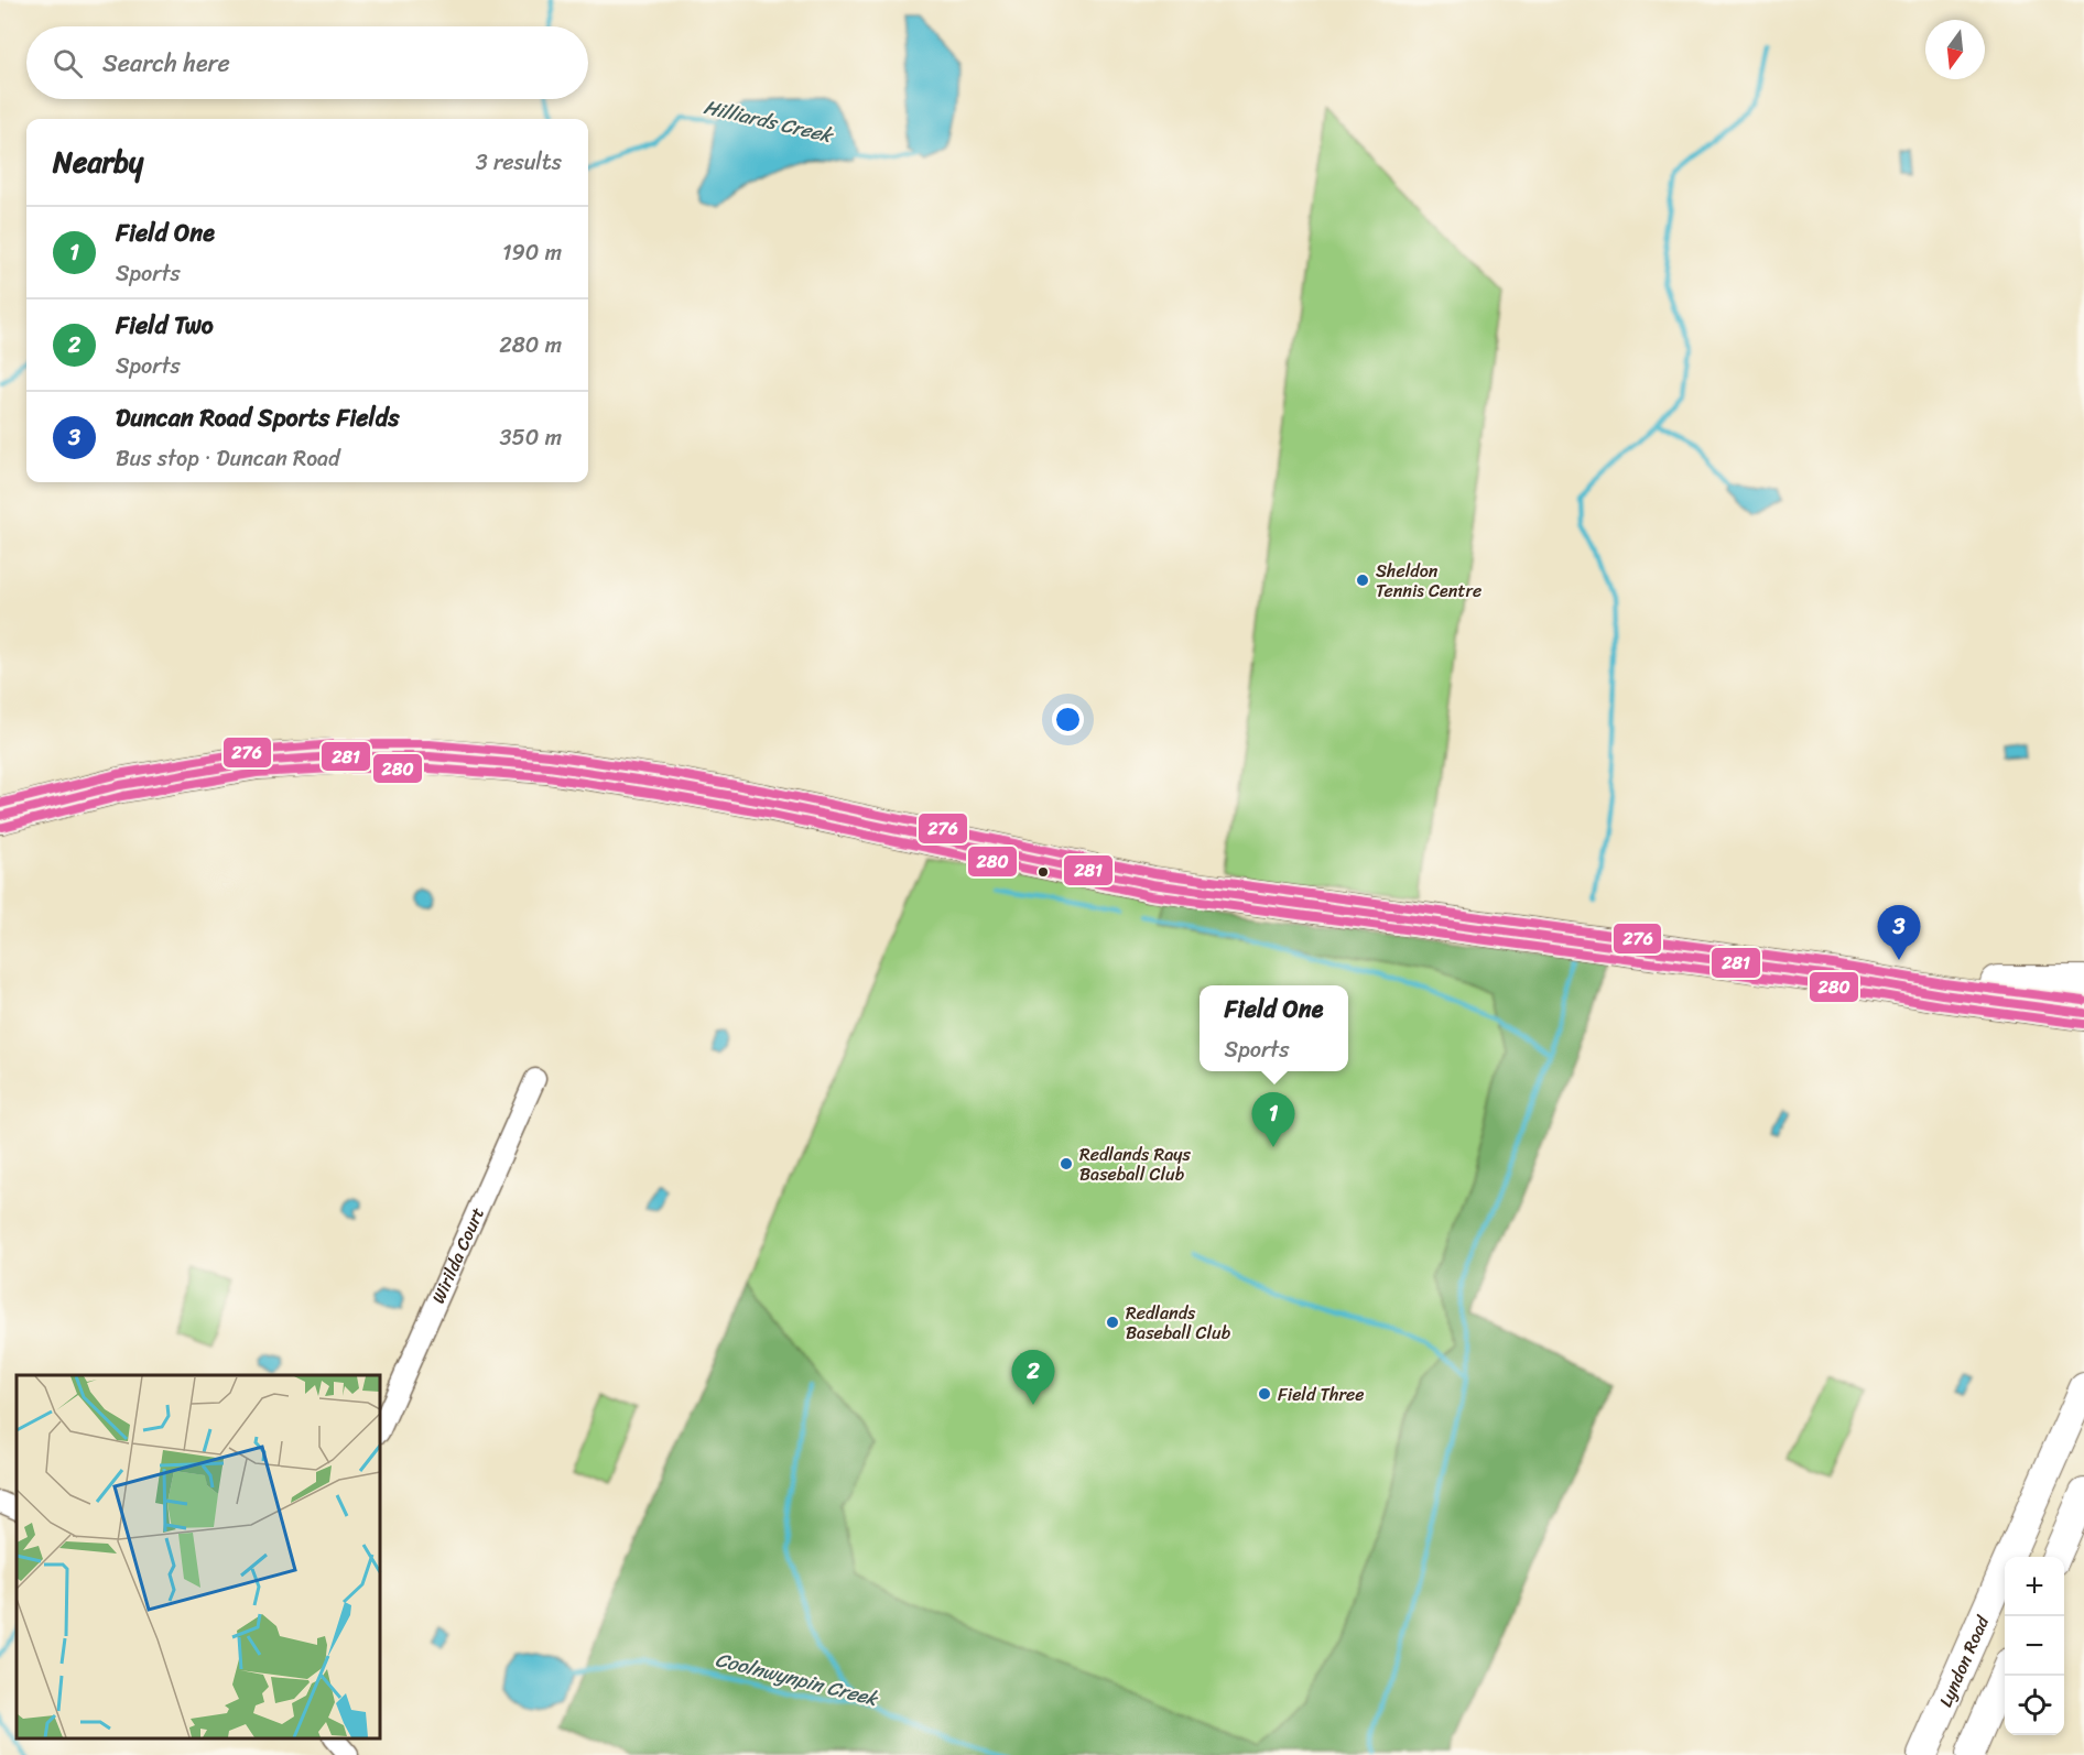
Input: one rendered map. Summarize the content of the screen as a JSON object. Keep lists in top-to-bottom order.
{
  "streets": {
    "main road": ["Lyndon Road"],
    "street": ["Wirilda Court"]
  },
  "water": ["Hilliards Creek", "Coolnwynpin Creek"],
  "places": [
    "Sheldon Tennis Centre",
    "Redlands Rays Baseball Club",
    "Redlands Baseball Club",
    "Field Three"
  ],
  "lines": ["transit line 276", "transit line 281", "transit line 280"],
  "north": "bottom",
  "page": {
    "search": "Search here",
    "heading": ["Nearby", "3 results"],
    "list": [
      {
        "mark": "1",
        "name": "Field One",
        "note": "Sports",
        "value": "190 m"
      },
      {
        "mark": "2",
        "name": "Field Two",
        "note": "Sports",
        "value": "280 m"
      },
      {
        "mark": "3",
        "name": "Duncan Road Sports Fields",
        "note": "Bus stop · Duncan Road",
        "value": "350 m"
      }
    ],
    "pins": ["3", "1", "2"],
    "popup": ["Field One", "Sports"],
    "map_buttons": ["+", "−"]
  }
}
